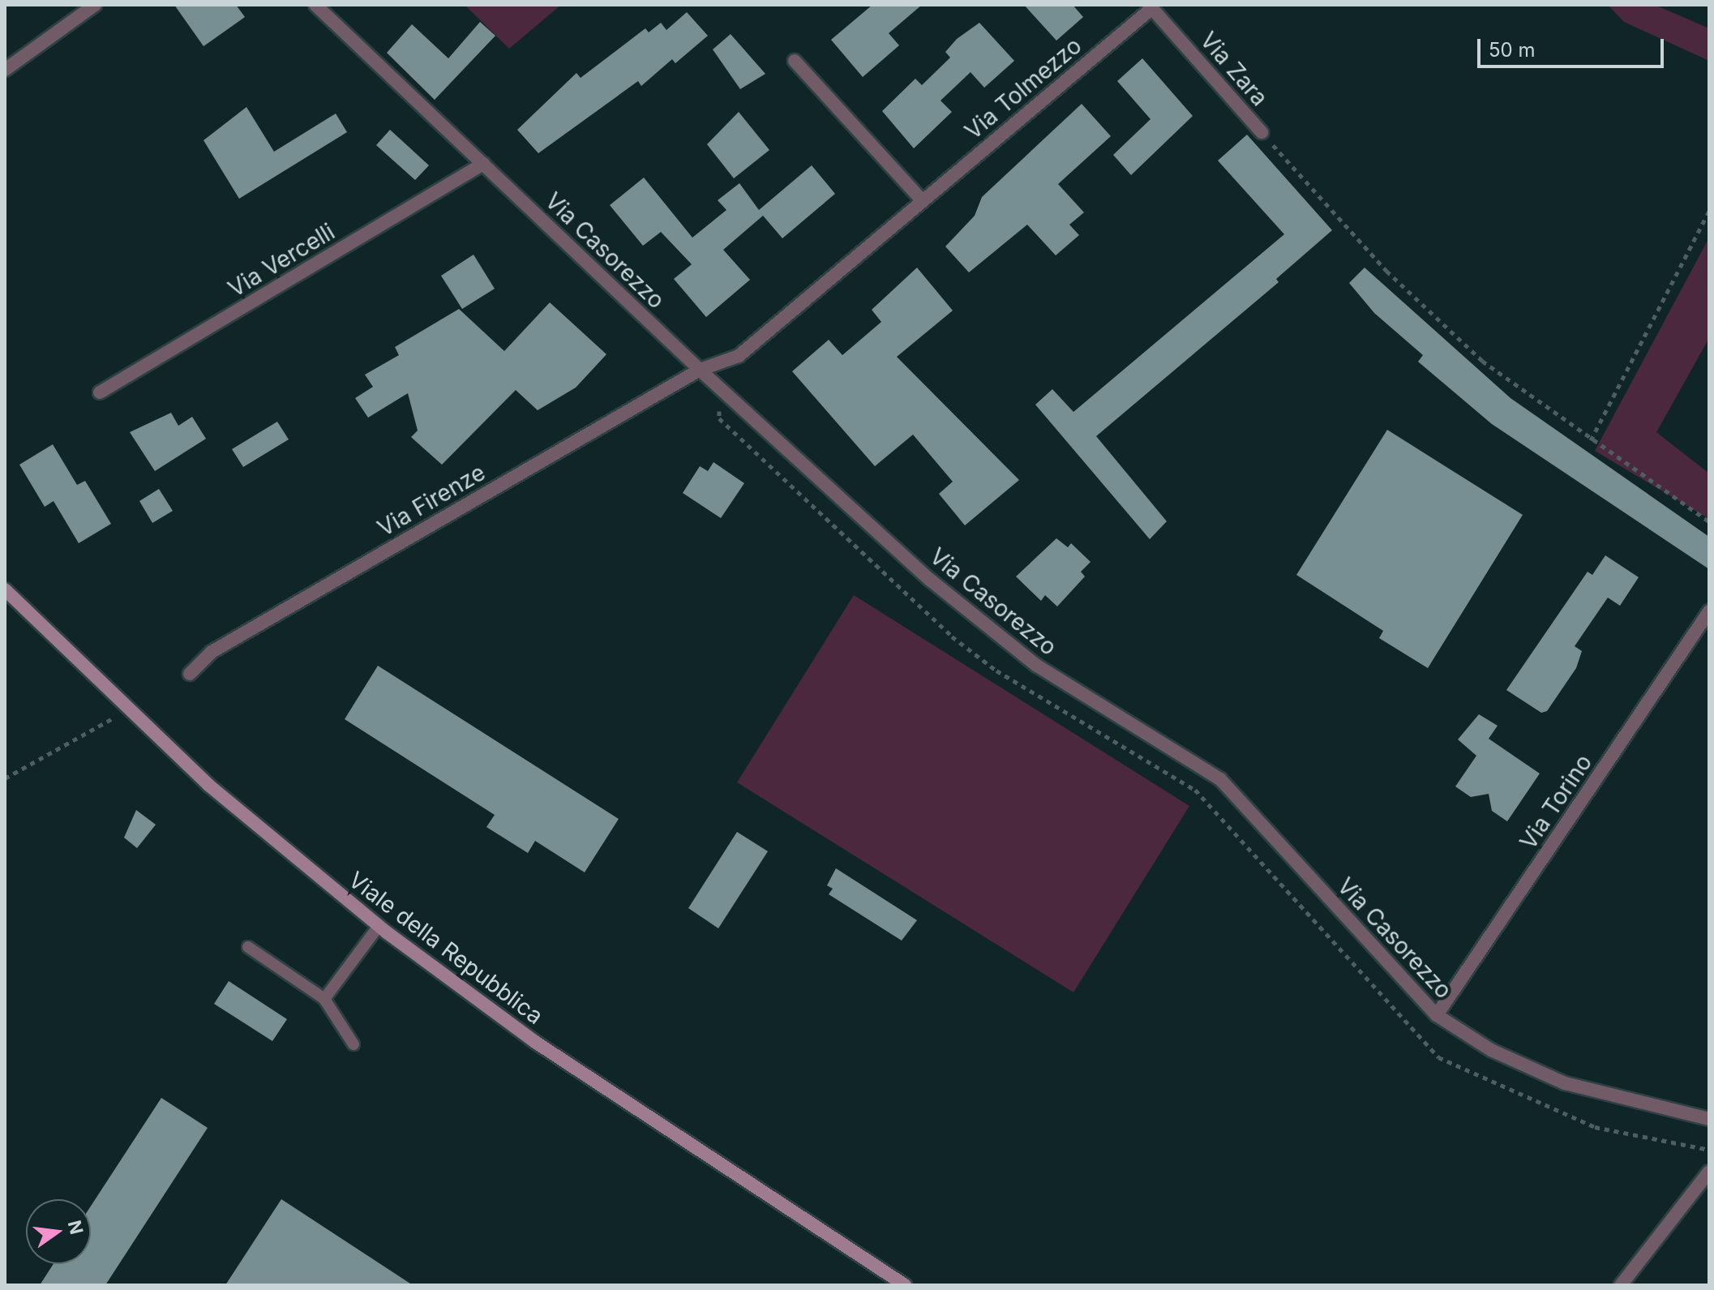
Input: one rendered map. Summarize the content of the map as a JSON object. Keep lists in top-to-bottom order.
{
  "streets": {
    "street": [
      "Via Zara",
      "Via Tolmezzo",
      "Via Casorezzo",
      "Via Vercelli",
      "Via Firenze",
      "Via Torino",
      "Viale della Repubblica"
    ]
  },
  "crossings": [
    ["Via Zara", "Via Tolmezzo"],
    ["Via Tolmezzo", "Via Casorezzo"],
    ["Via Tolmezzo", "Via Firenze"],
    ["Via Casorezzo", "Via Vercelli"],
    ["Via Casorezzo", "Via Firenze"],
    ["Via Casorezzo", "Via Torino"]
  ],
  "scale_bar": "50 m",
  "north": "right"
}
